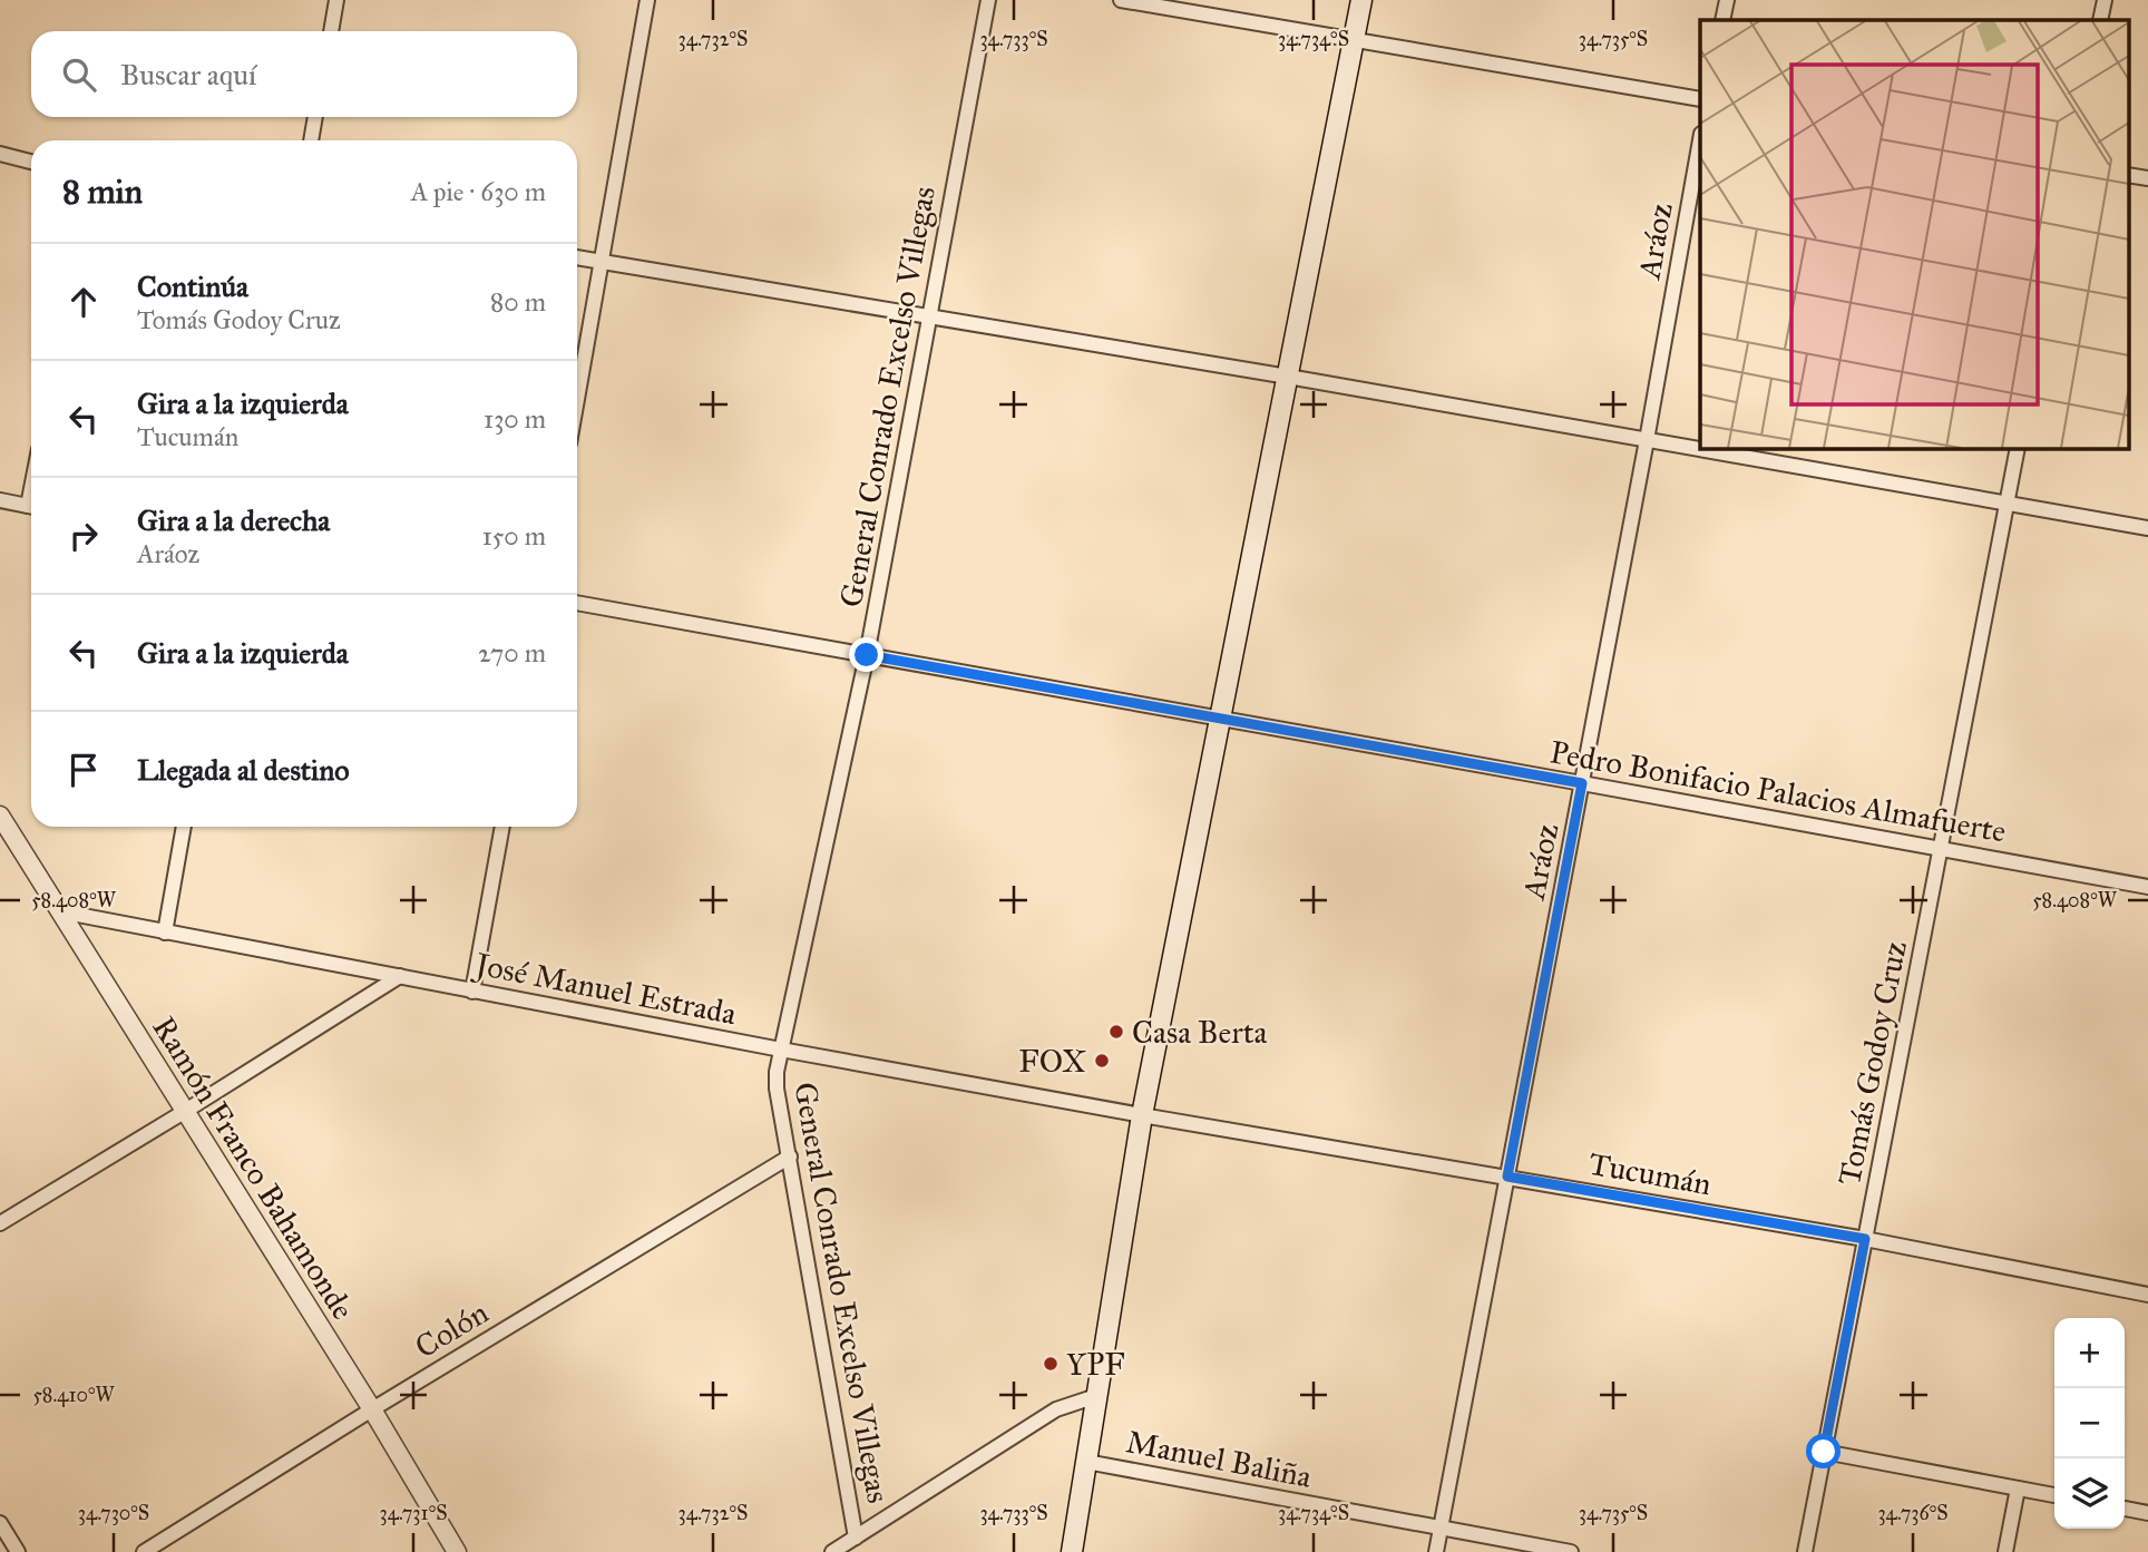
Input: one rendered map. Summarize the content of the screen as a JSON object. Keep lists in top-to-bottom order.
{
  "streets": {
    "street": [
      "Aráoz",
      "General Conrado Excelso Villegas",
      "Pedro Bonifacio Palacios Almafuerte",
      "José Manuel Estrada",
      "Tomás Godoy Cruz",
      "Ramón Franco Bahamonde",
      "Tucumán",
      "Colón",
      "Manuel Baliña"
    ]
  },
  "crossings": [
    ["Aráoz", "Pedro Bonifacio Palacios Almafuerte"],
    ["Aráoz", "Tucumán"],
    ["Aráoz", "Manuel Baliña"],
    ["General Conrado Excelso Villegas", "Pedro Bonifacio Palacios Almafuerte"],
    ["General Conrado Excelso Villegas", "José Manuel Estrada"],
    ["General Conrado Excelso Villegas", "Colón"],
    ["Pedro Bonifacio Palacios Almafuerte", "Tomás Godoy Cruz"],
    ["José Manuel Estrada", "Ramón Franco Bahamonde"],
    ["José Manuel Estrada", "Tucumán"],
    ["Tomás Godoy Cruz", "Tucumán"],
    ["Ramón Franco Bahamonde", "Colón"]
  ],
  "places": ["Casa Berta", "FOX", "YPF"],
  "page": {
    "search": "Buscar aquí",
    "heading": ["8 min", "A pie · 630 m"],
    "list": [
      ["Continúa", "Tomás Godoy Cruz", "80 m"],
      ["Gira a la izquierda", "Tucumán", "130 m"],
      ["Gira a la derecha", "Aráoz", "150 m"],
      ["Gira a la izquierda", "270 m"],
      "Llegada al destino"
    ],
    "map_buttons": ["+", "−"]
  },
  "coordinates": [
    "34.732°S",
    "34.733°S",
    "34.734°S",
    "34.735°S",
    "58.408°W",
    "58.410°W",
    "34.730°S",
    "34.731°S",
    "34.736°S"
  ]
}
